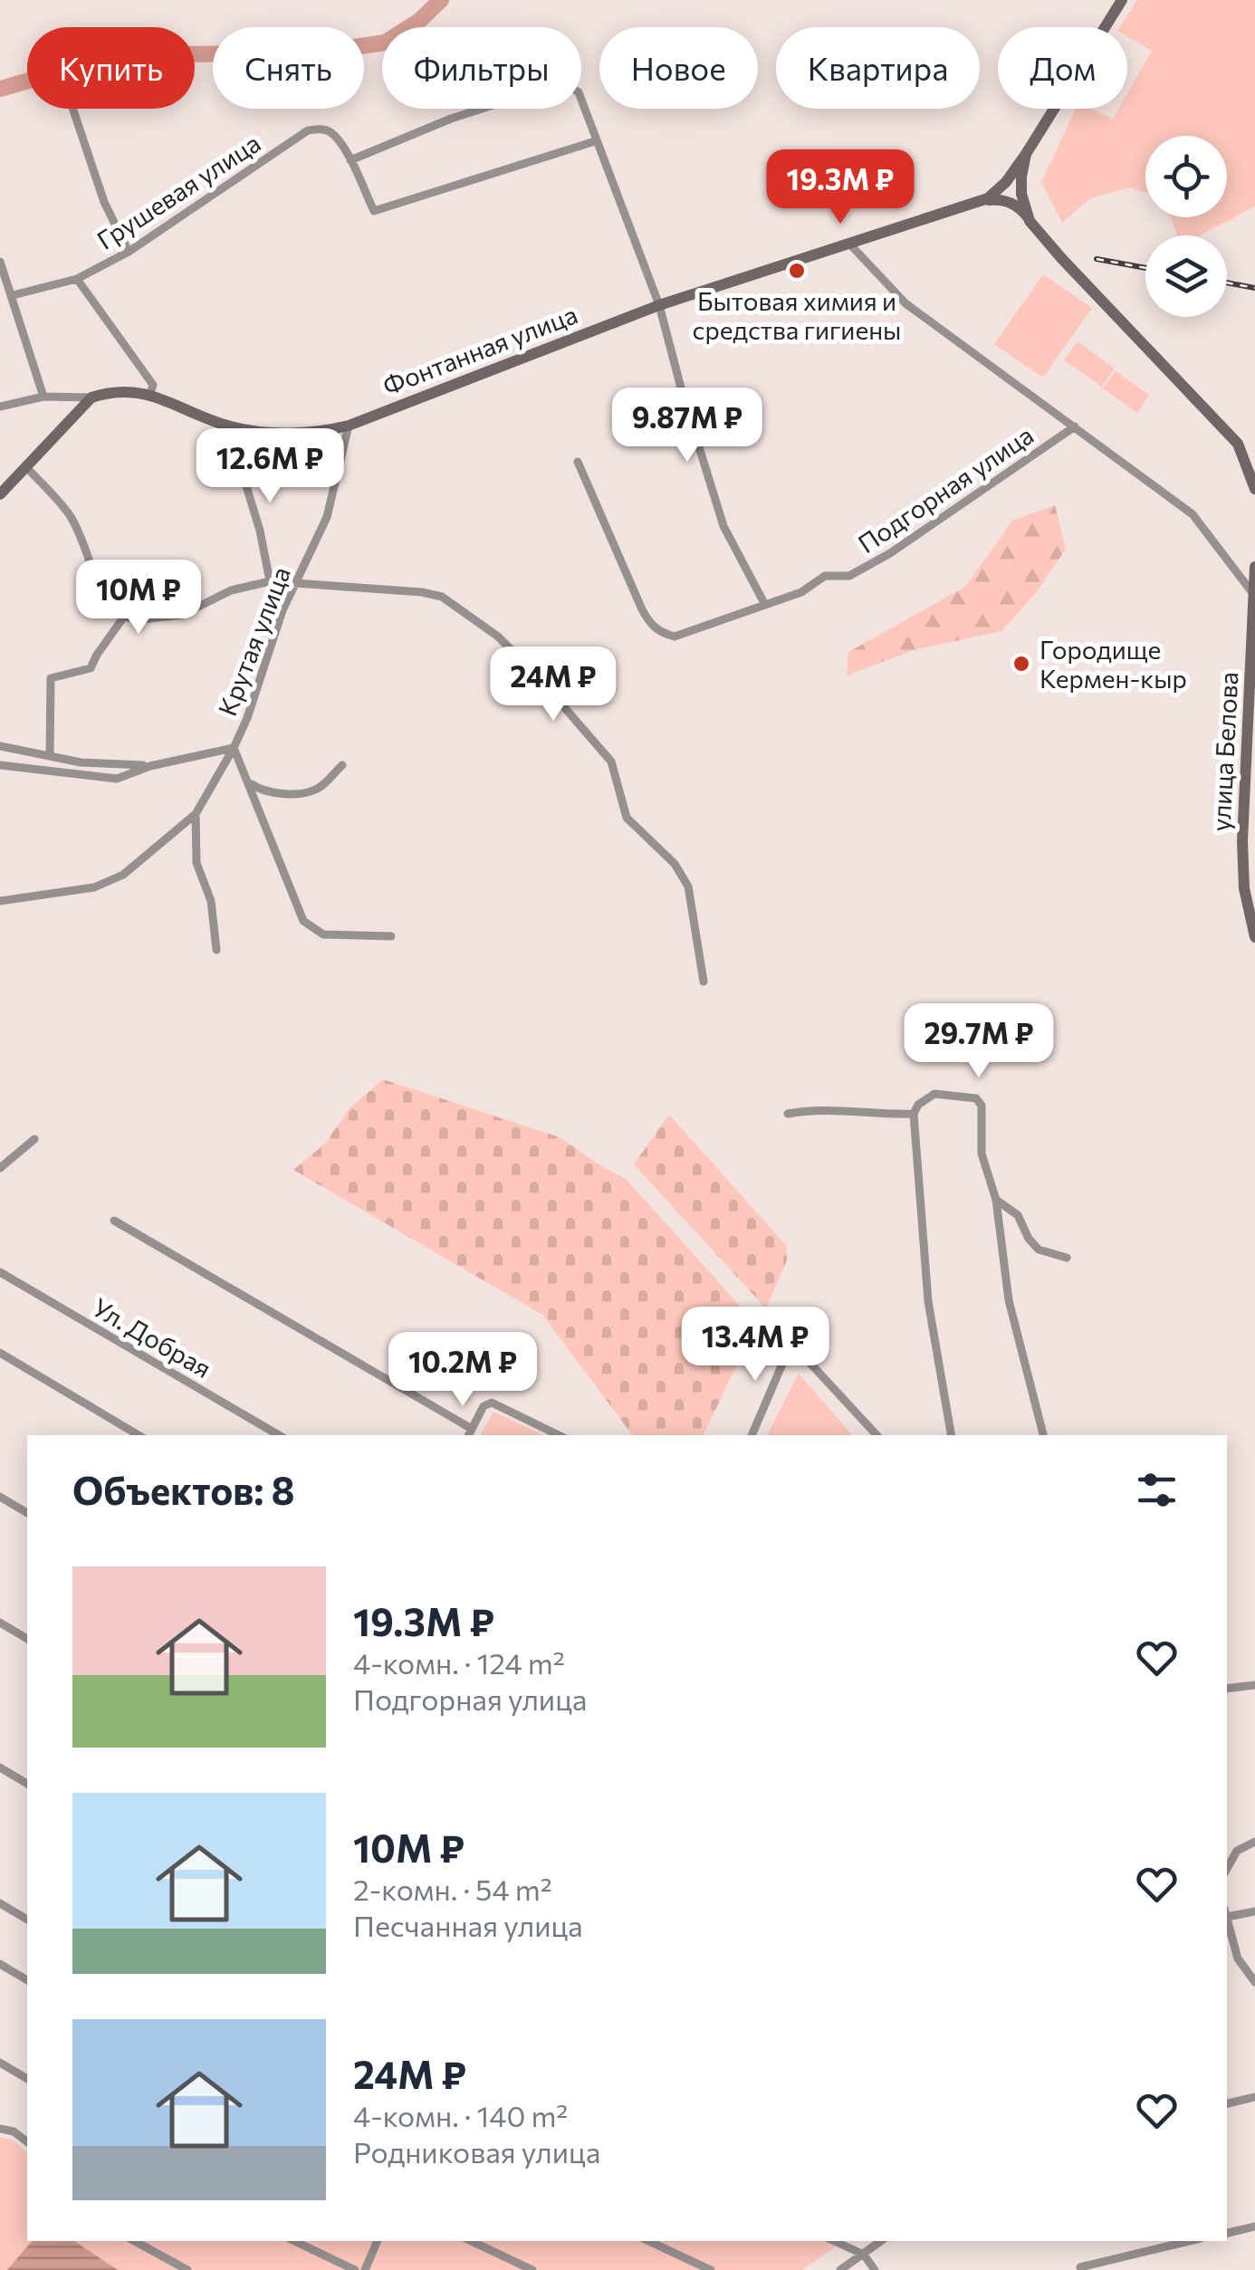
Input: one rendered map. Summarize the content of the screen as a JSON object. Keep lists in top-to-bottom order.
{
  "streets": {
    "main road": ["Фонтанная улица", "улица Белова"],
    "street": [
      "Грушевая улица",
      "Подгорная улица",
      "Крутая улица",
      "Ул. Добрая"
    ]
  },
  "crossings": [
    ["Фонтанная улица", "Подгорная улица"],
    ["Фонтанная улица", "Крутая улица"],
    ["Подгорная улица", "улица Белова"]
  ],
  "places": ["Бытовая химия и средства гигиены", "Городище Кермен-кыр"],
  "page": {
    "chip": [
      "Купить",
      "Снять",
      "Фильтры",
      "Новое",
      "Квартира",
      "Дом"
    ],
    "price": [
      "19.3M ₽",
      "9.87M ₽",
      "12.6M ₽",
      "10M ₽",
      "24M ₽",
      "29.7M ₽",
      "13.4M ₽",
      "10.2M ₽"
    ],
    "heading": "Объектов: 8",
    "list": [
      {
        "name": "19.3M ₽",
        "note": "4-комн. · 124 m² · Подгорная улица"
      },
      {
        "name": "10M ₽",
        "note": "2-комн. · 54 m² · Песчанная улица"
      },
      {
        "name": "24M ₽",
        "note": "4-комн. · 140 m² · Родниковая улица"
      }
    ]
  }
}
